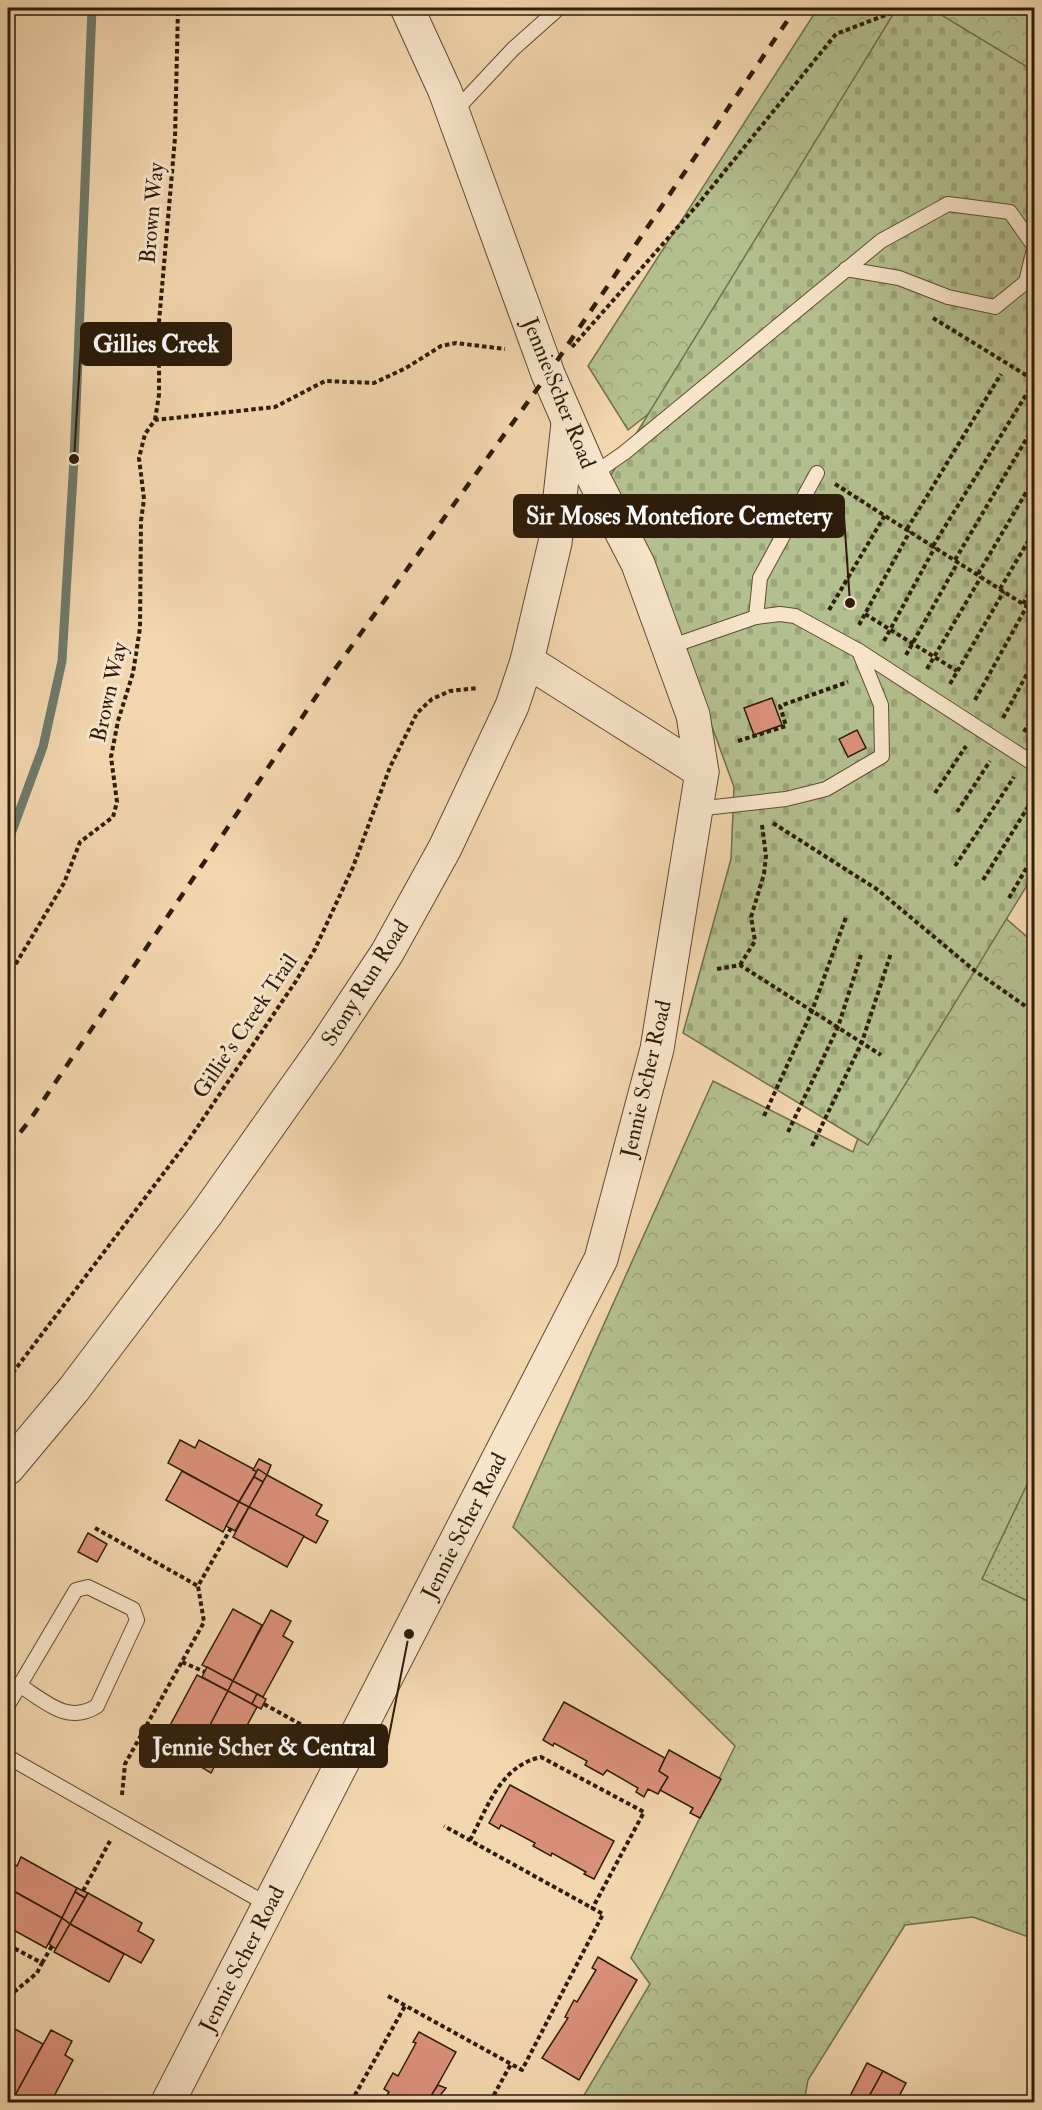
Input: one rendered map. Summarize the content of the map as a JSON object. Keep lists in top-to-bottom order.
{
  "streets": {
    "street": ["Jennie Scher Road", "Stony Run Road"],
    "path": ["Brown Way", "Gillie's Creek Trail"]
  },
  "crossings": [
    ["Jennie Scher Road", "Stony Run Road"]
  ],
  "places": ["Gillies Creek", "Sir Moses Montefiore Cemetery", "Jennie Scher & Central"]
}
